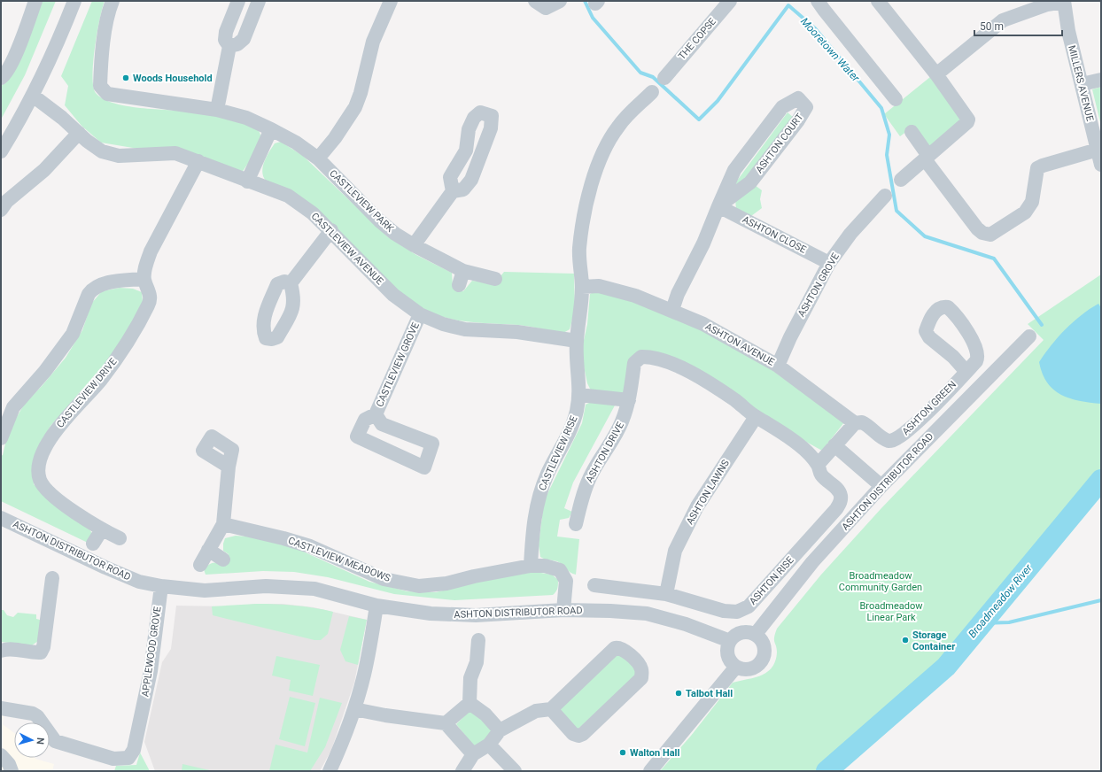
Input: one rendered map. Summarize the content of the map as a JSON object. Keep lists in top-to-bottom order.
{
  "streets": {
    "street": [
      "THE COPSE",
      "MILLERS AVENUE",
      "ASHTON COURT",
      "CASTLEVIEW PARK",
      "ASHTON CLOSE",
      "CASTLEVIEW AVENUE",
      "ASHTON GROVE",
      "ASHTON AVENUE",
      "CASTLEVIEW GROVE",
      "CASTLEVIEW DRIVE",
      "ASHTON GREEN",
      "ASHTON DRIVE",
      "CASTLEVIEW RISE",
      "ASHTON DISTRIBUTOR ROAD",
      "ASHTON LAWNS",
      "CASTLEVIEW MEADOWS",
      "ASHTON RISE",
      "APPLEWOOD GROVE"
    ]
  },
  "crossings": [
    ["ASHTON COURT", "ASHTON CLOSE"],
    ["ASHTON COURT", "ASHTON AVENUE"],
    ["ASHTON CLOSE", "ASHTON GROVE"],
    ["CASTLEVIEW AVENUE", "CASTLEVIEW GROVE"],
    ["CASTLEVIEW AVENUE", "CASTLEVIEW RISE"],
    ["ASHTON GROVE", "ASHTON AVENUE"],
    ["ASHTON AVENUE", "ASHTON GREEN"],
    ["ASHTON AVENUE", "CASTLEVIEW RISE"],
    ["CASTLEVIEW RISE", "CASTLEVIEW MEADOWS"],
    ["ASHTON DISTRIBUTOR ROAD", "CASTLEVIEW MEADOWS"],
    ["ASHTON DISTRIBUTOR ROAD", "APPLEWOOD GROVE"],
    ["ASHTON LAWNS", "ASHTON RISE"]
  ],
  "water": ["Mooretown Water", "Broadmeadow River"],
  "parks": ["Broadmeadow Community Garden", "Broadmeadow Linear Park"],
  "places": [
    "Woods Household",
    "Storage Container",
    "Talbot Hall",
    "Walton Hall"
  ],
  "scale_bar": "50 m",
  "north": "right"
}
